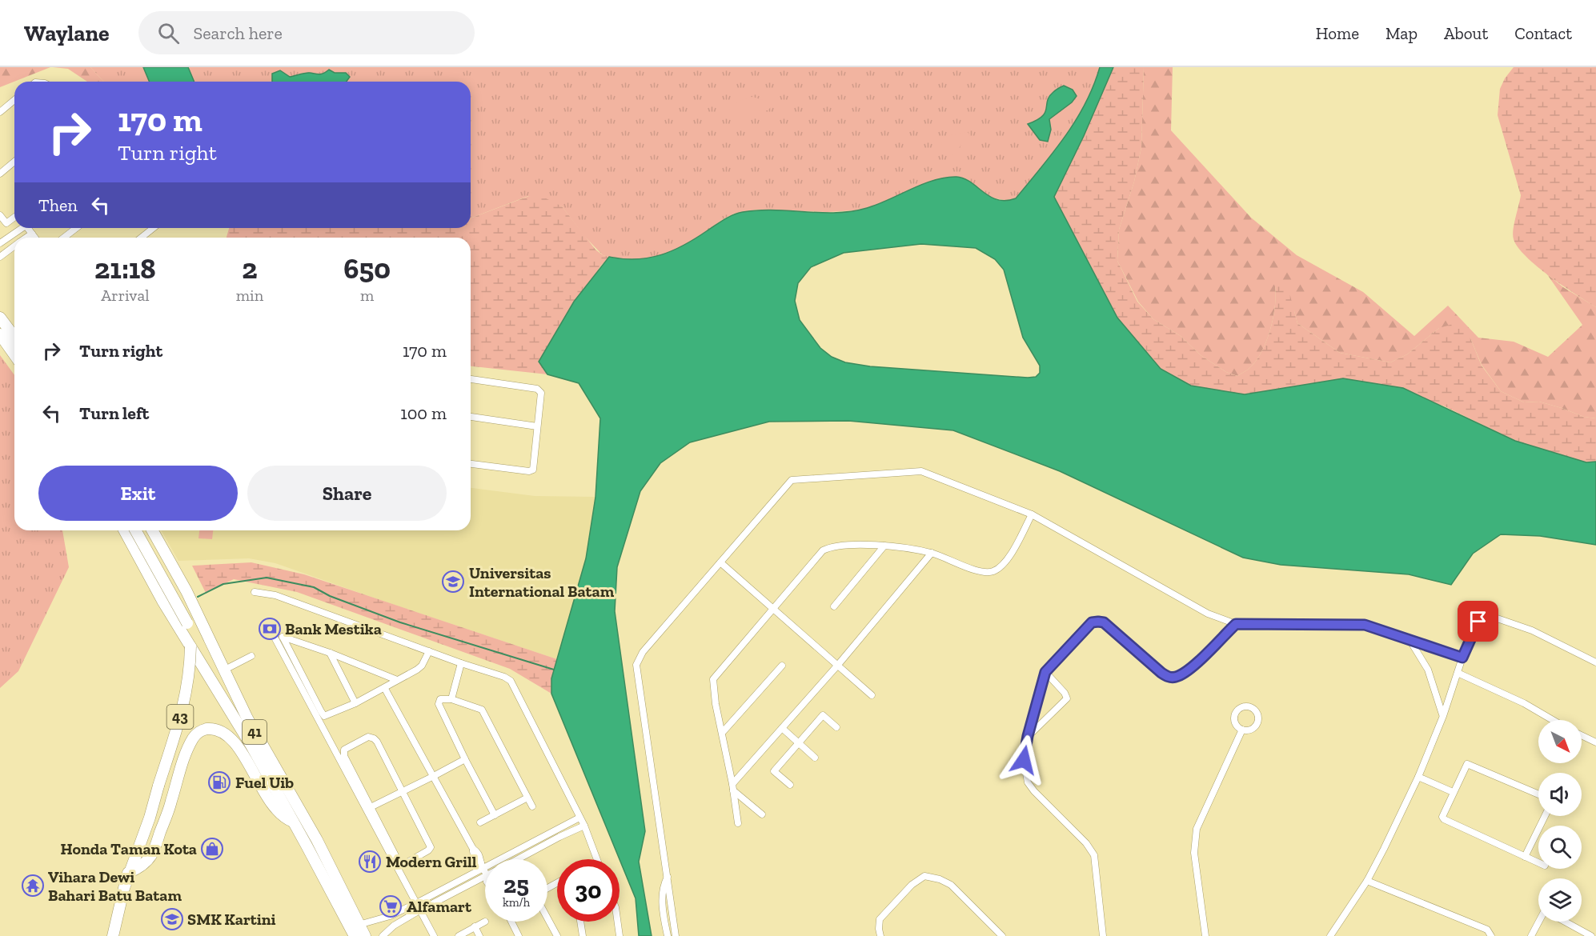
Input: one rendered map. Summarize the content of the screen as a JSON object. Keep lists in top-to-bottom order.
{
  "streets": {
    "highway": ["43", "41"]
  },
  "places": {
    "school or university": ["Universitas International Batam", "SMK Kartini"],
    "bank": ["Bank Mestika"],
    "fuel station": ["Fuel Uib"],
    "shop": ["Honda Taman Kota"],
    "restaurant": ["Modern Grill"],
    "temple": ["Vihara Dewi Bahari Batu Batam"],
    "supermarket": ["Alfamart"]
  },
  "north": "bottom right",
  "page": {
    "header": "Waylane",
    "search": "Search here",
    "nav": [
      "Home",
      "Map",
      "About",
      "Contact"
    ],
    "turn": ["170 m", "Turn right"],
    "then": "Then",
    "eta": [
      "21:18",
      "Arrival",
      "2",
      "min",
      "650",
      "m"
    ],
    "list": [
      {
        "name": "Turn right",
        "value": "170 m"
      },
      {
        "name": "Turn left",
        "value": "100 m"
      }
    ],
    "buttons": ["Exit", "Share"],
    "speed": "25 km/h",
    "limit": "30"
  }
}
